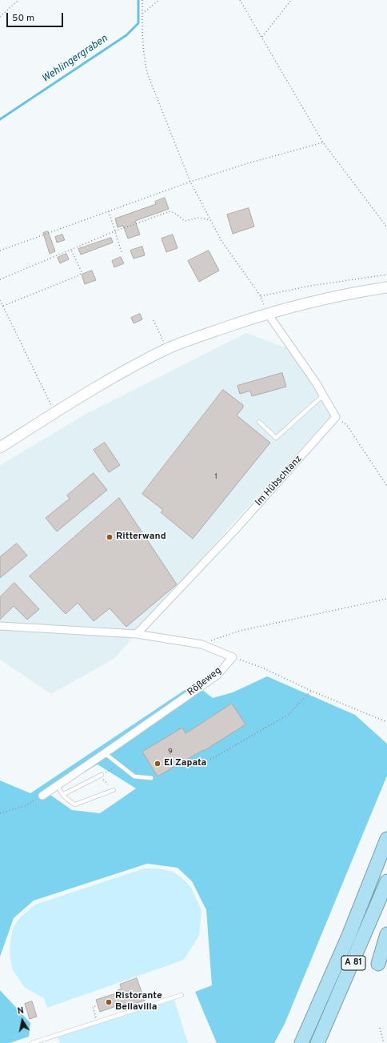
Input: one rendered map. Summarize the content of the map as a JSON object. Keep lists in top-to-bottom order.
{
  "streets": {
    "highway": ["A 81"],
    "street": ["Im Hübschtanz", "Rößeweg"]
  },
  "crossings": [
    ["Im Hübschtanz", "Rößeweg"]
  ],
  "water": ["Wehlingergraben"],
  "places": ["Ritterwand", "El Zapata", "Ristorante Bellavilla"],
  "house_numbers": ["1", "9"],
  "scale_bar": "50 m",
  "north": "top"
}
